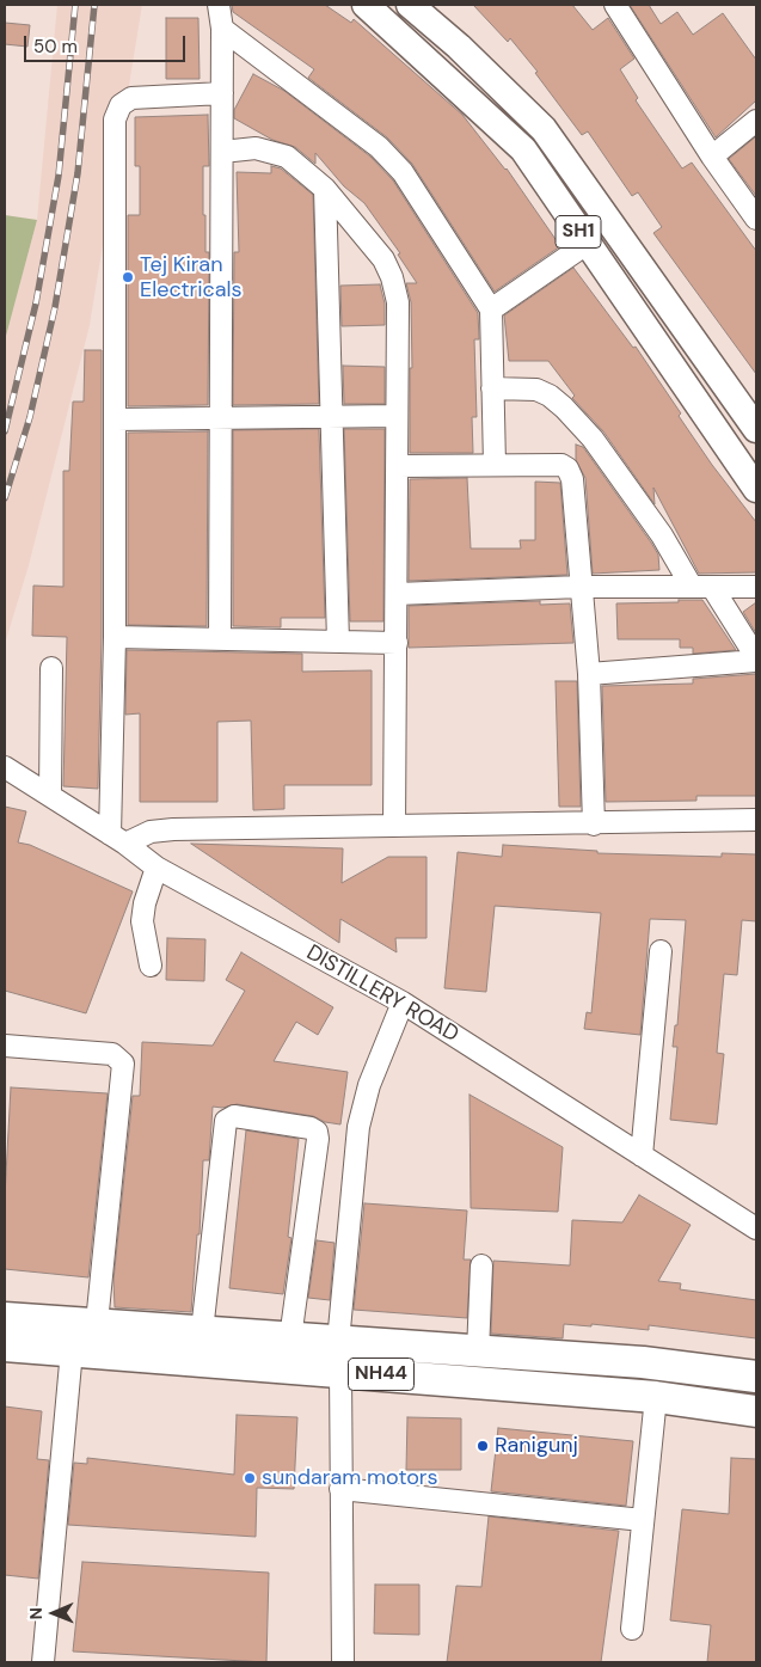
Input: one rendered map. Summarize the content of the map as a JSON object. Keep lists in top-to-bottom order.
{
  "streets": {
    "highway": ["NH44"],
    "main road": ["SH1"],
    "street": ["DISTILLERY ROAD"]
  },
  "places": ["Tej Kiran Electricals", "Ranigunj", "sundaram motors"],
  "scale_bar": "50 m",
  "north": "left"
}
